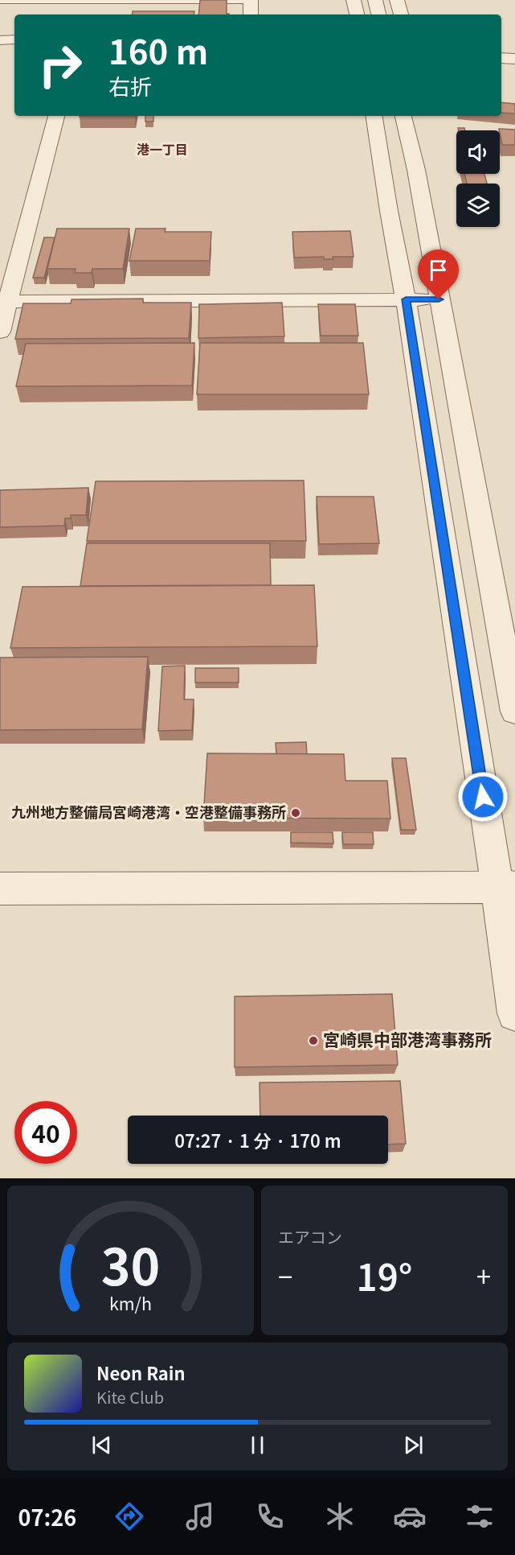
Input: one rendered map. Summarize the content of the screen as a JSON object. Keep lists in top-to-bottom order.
{
  "districts": ["港一丁目"],
  "places": ["九州地方整備局宮崎港湾・空港整備事務所", "宮崎県中部港湾事務所"],
  "page": {
    "turn": ["160 m", "右折"],
    "limit": "40",
    "trip": "07:27 · 1 分 · 170 m",
    "tile": "エアコン",
    "heat": ["−", "19°", "+"],
    "song": ["Neon Rain", "Kite Club"],
    "tabs": "07:26",
    "gauge": ["30", "km/h"]
  }
}
